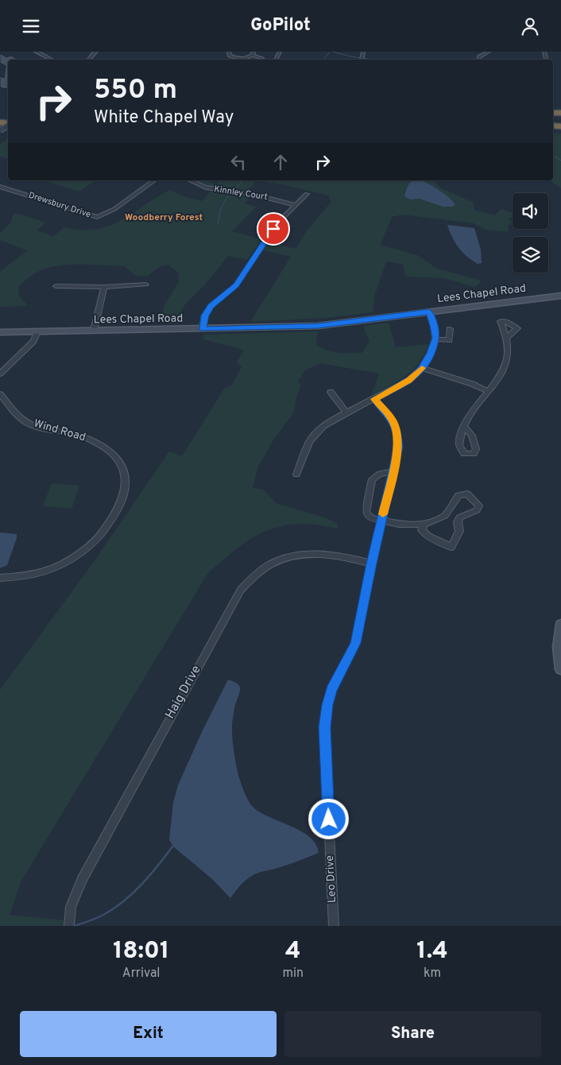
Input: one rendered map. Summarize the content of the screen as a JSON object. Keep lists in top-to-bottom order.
{
  "streets": {
    "main road": ["Lees Chapel Road"],
    "street": [
      "Kinnley Court",
      "Drewsbury Drive",
      "Wind Road",
      "Haig Drive",
      "Leo Drive"
    ]
  },
  "crossings": [
    ["Haig Drive", "Leo Drive"]
  ],
  "districts": ["Woodberry Forest"],
  "page": {
    "header": "GoPilot",
    "turn": ["550 m", "White Chapel Way"],
    "eta": [
      "18:01",
      "Arrival",
      "4",
      "min",
      "1.4",
      "km"
    ],
    "buttons": ["Exit", "Share"]
  }
}
